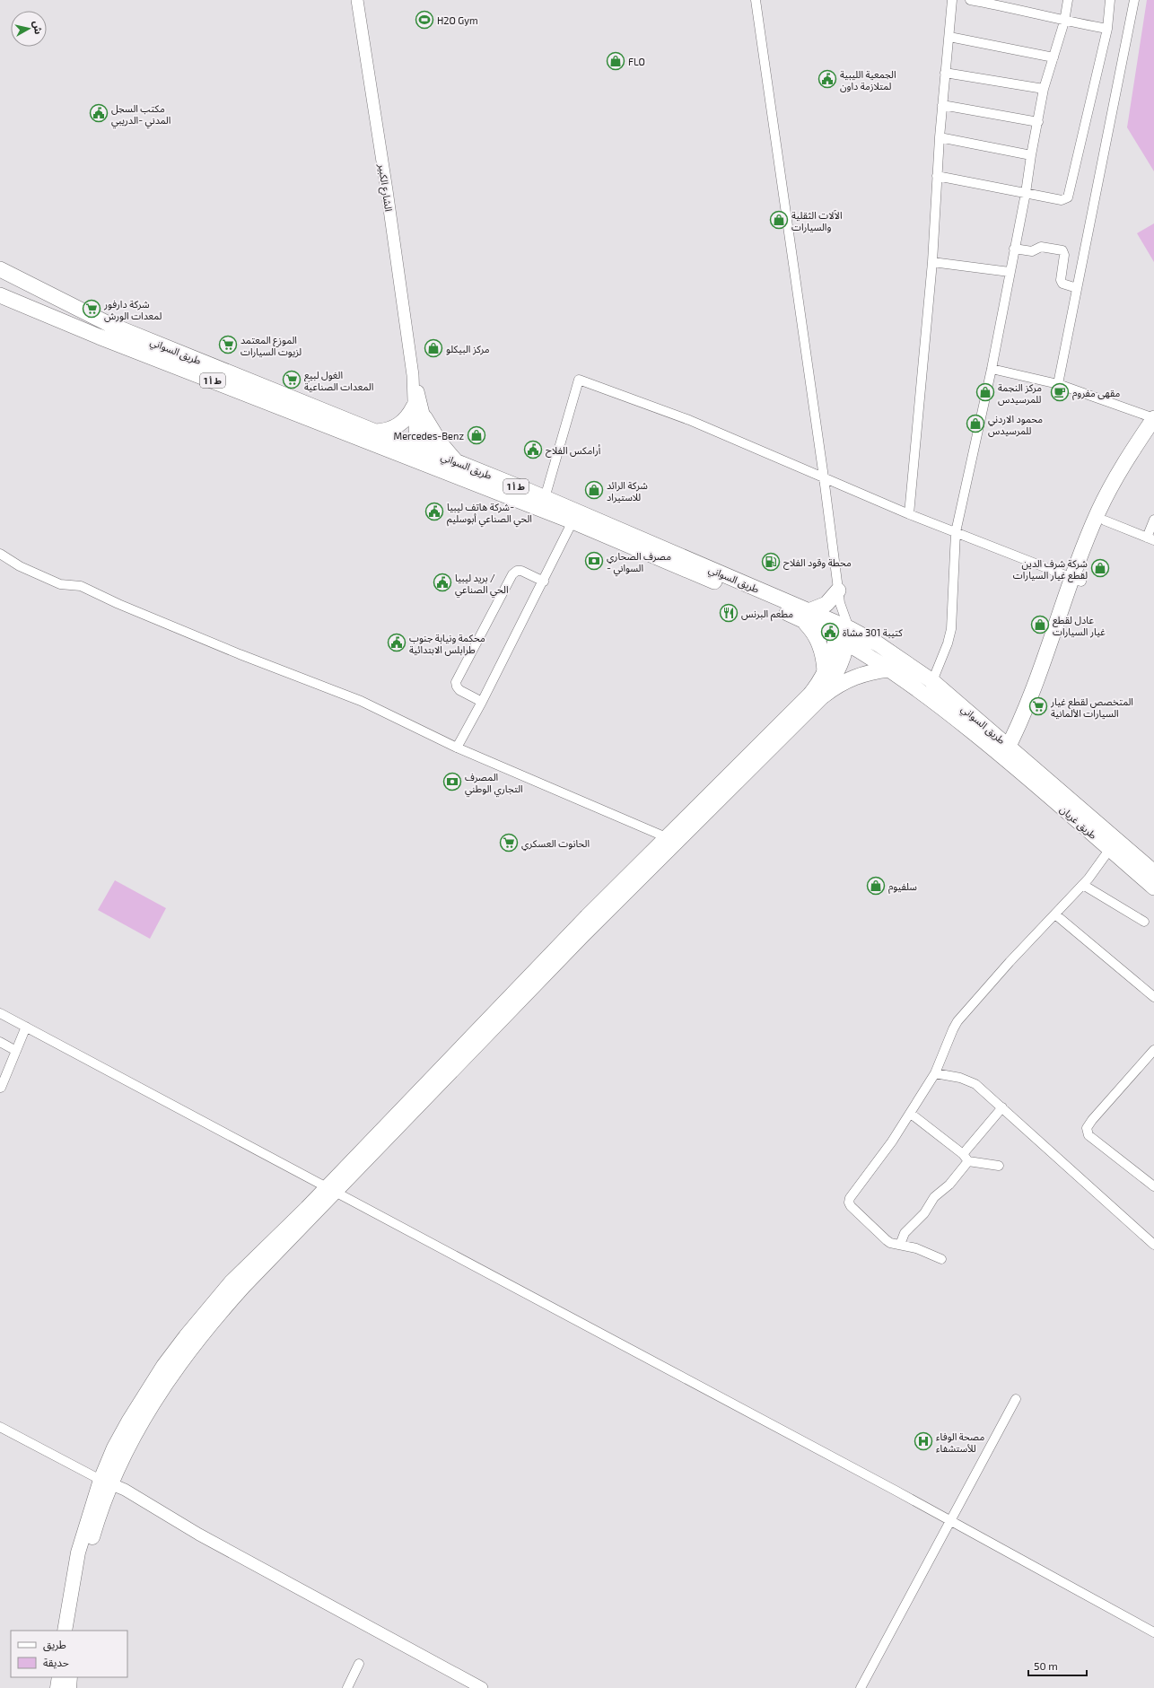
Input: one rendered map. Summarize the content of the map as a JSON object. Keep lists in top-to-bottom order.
{
  "streets": {
    "highway": ["طريق السواني", "ط أ 1", "طريق غريان"],
    "street": ["الشارع الكبير"]
  },
  "crossings": [
    ["الشارع الكبير", "طريق السواني"],
    ["طريق السواني", "طريق غريان"]
  ],
  "places": {
    "sports": ["H2O Gym"],
    "shop": [
      "FLO",
      "الاَلات الثقلية والسيارات",
      "مركز البيكلو",
      "مركز النجمة للمرسيدس",
      "محمود الاردني للمرسيدس",
      "Mercedes-Benz",
      "شركة الرائد للاستيراد",
      "شركة شرف الدين لقطع غيار السيارات",
      "عادل لقطع غيار السيارات",
      "سلفيوم"
    ],
    "public building": [
      "الجمعية الليبية لمتلازمة داون",
      "مكتب السجل المدني -الدريبي",
      "أرامكس الفلاح",
      "شركة هاتف ليبيا- الحي الصناعي أبوسليم",
      "بريد ليبيا / الحي الصناعي",
      "كتيبة 301 مشاة",
      "محكمة ونيابة جنوب طرابلس الابتدائية"
    ],
    "supermarket": [
      "شركة دارفور لمعدات الورش",
      "الموزع المعتمد لزيوت السيارات",
      "الغول لبيع المعدات الصناعية",
      "المتخصص لقطع غيار السيارات الألمانية",
      "الحانوت العسكري"
    ],
    "cafe": ["مقهى مفروم"],
    "bank": ["مصرف الصحاري - السواني", "المصرف التجاري الوطني"],
    "fuel station": ["محطة وقود الفلاح"],
    "restaurant": ["مطعم البرنس"],
    "hospital": ["مصحة الوفاء للأستشفاء"]
  },
  "legend": ["طريق", "حديقة"],
  "scale_bar": "50 m",
  "north": "right"
}
